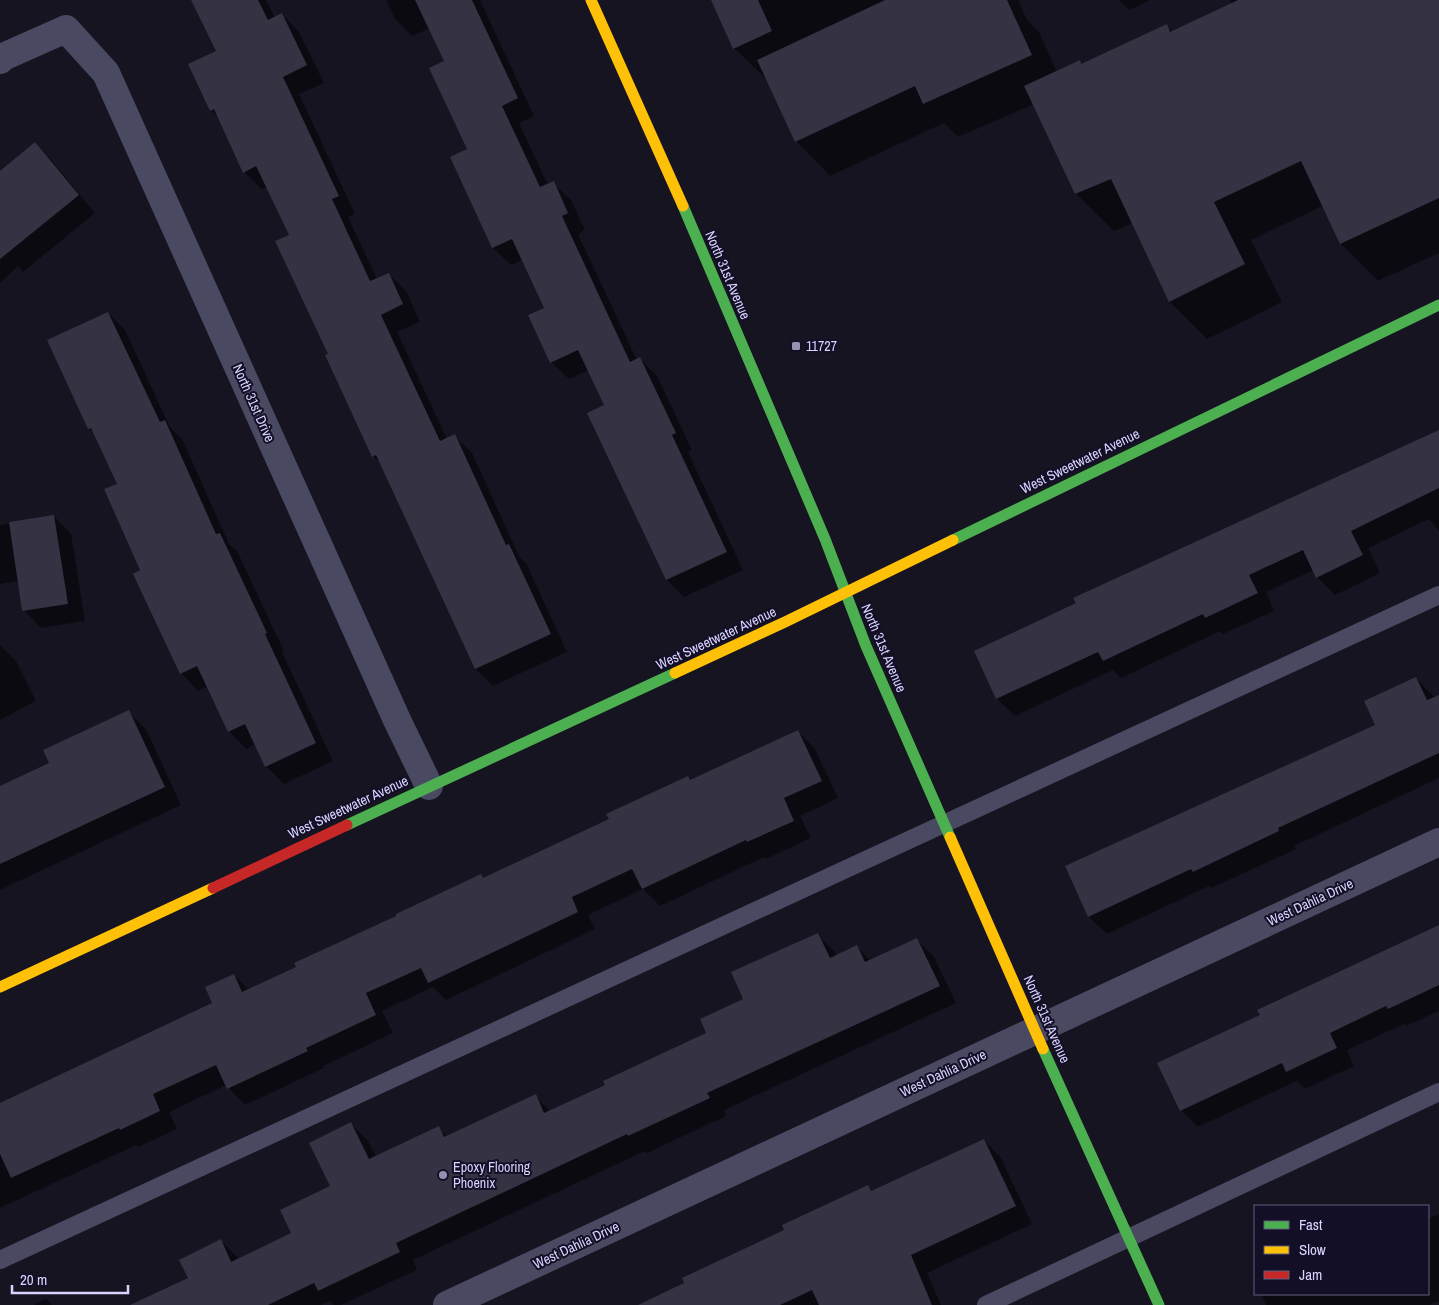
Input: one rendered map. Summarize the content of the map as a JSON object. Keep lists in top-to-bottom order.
{
  "streets": {
    "street": [
      "North 31st Avenue",
      "North 31st Drive",
      "West Sweetwater Avenue",
      "West Dahlia Drive"
    ]
  },
  "crossings": [
    ["North 31st Avenue", "West Sweetwater Avenue"],
    ["North 31st Avenue", "West Dahlia Drive"],
    ["North 31st Drive", "West Sweetwater Avenue"]
  ],
  "places": {
    "transit": ["11727"],
    "other": ["Epoxy Flooring Phoenix"]
  },
  "legend": ["Fast", "Slow", "Jam"],
  "scale_bar": "20 m"
}
